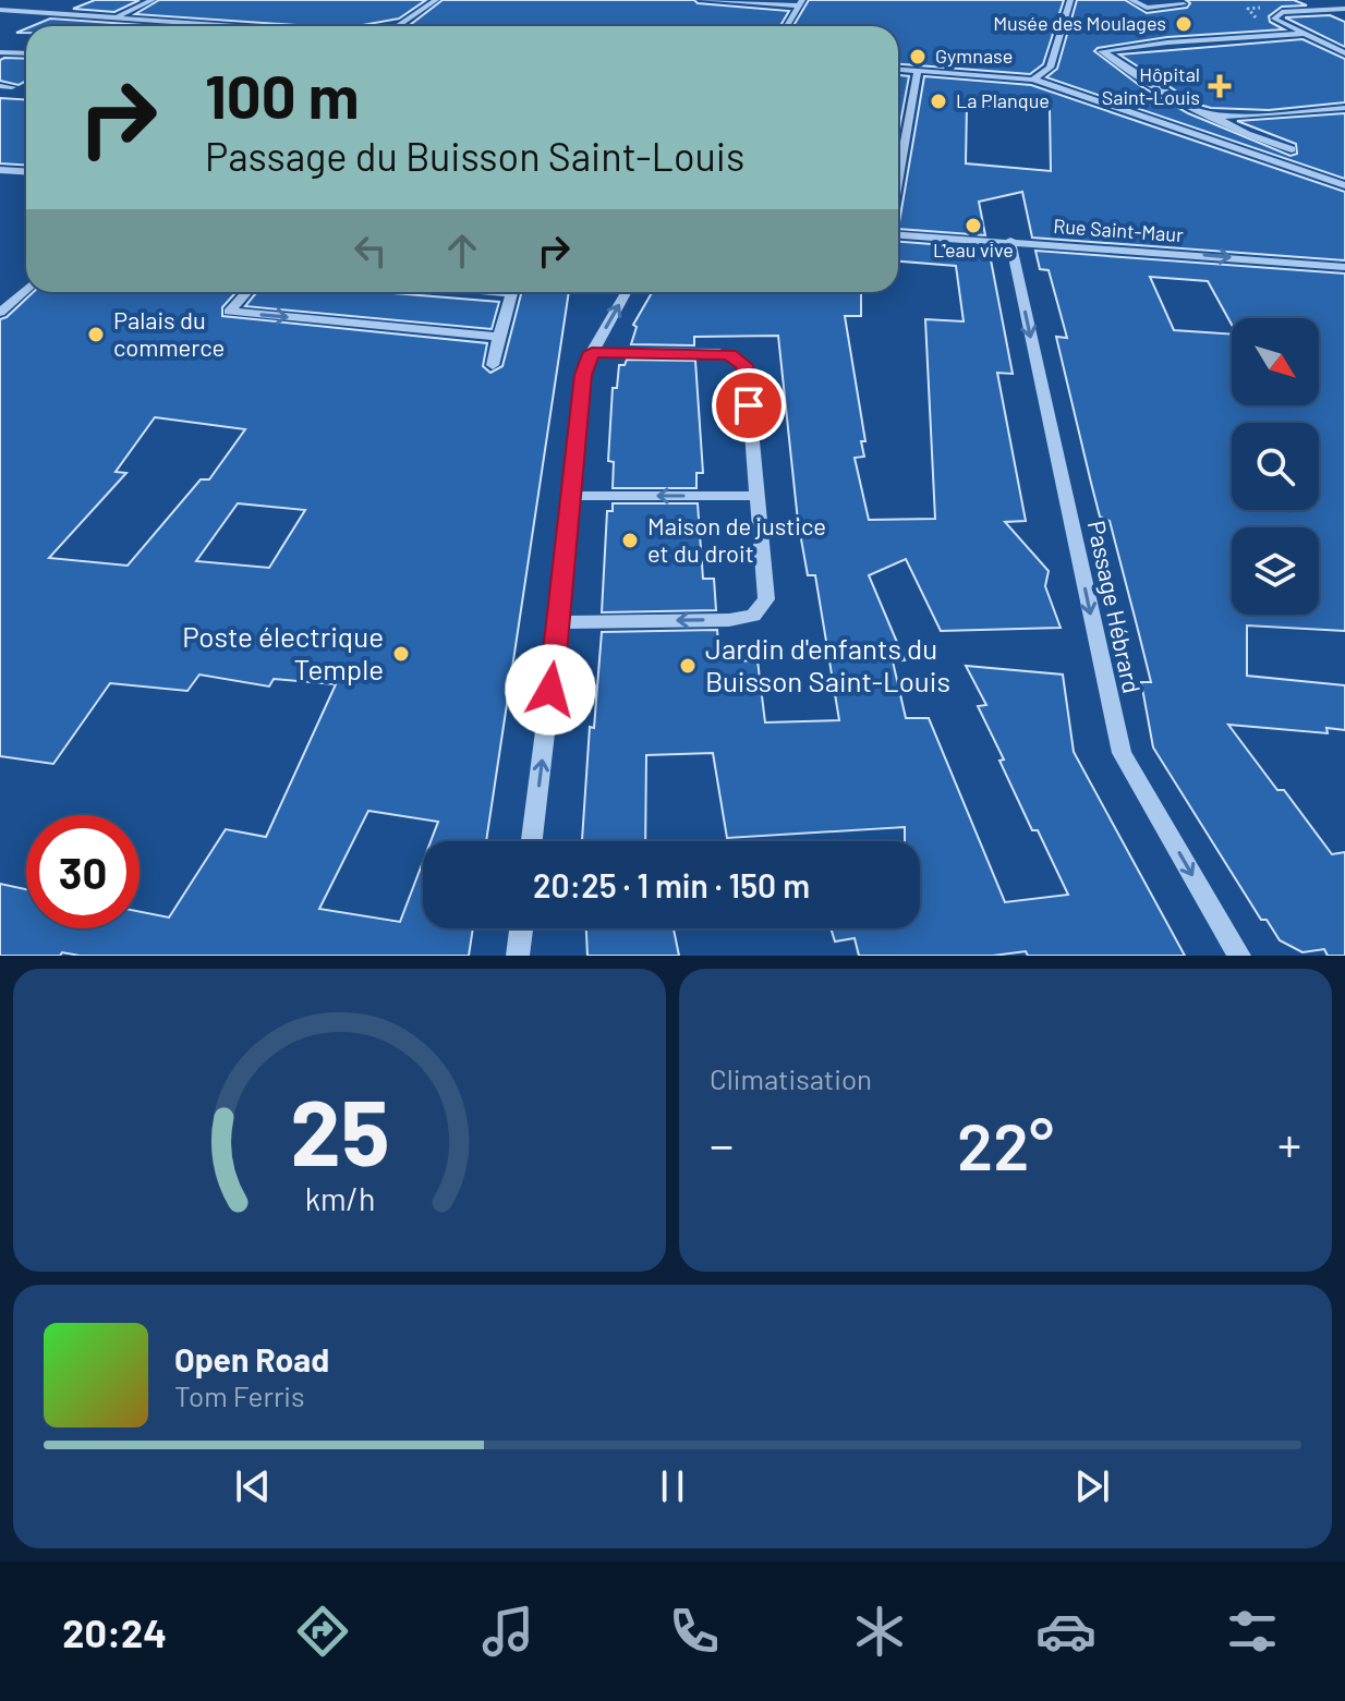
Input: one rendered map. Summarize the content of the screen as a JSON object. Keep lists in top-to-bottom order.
{
  "streets": {
    "street": ["Rue Saint-Maur", "Passage Hébrard"]
  },
  "crossings": [
    ["Rue Saint-Maur", "Passage Hébrard"]
  ],
  "one_way": ["Passage Hébrard"],
  "places": {
    "other": [
      "Musée des Moulages",
      "Gymnase",
      "La Planque",
      "L'eau vive",
      "Palais du commerce",
      "Maison de justice et du droit",
      "Poste électrique Temple",
      "Jardin d'enfants du Buisson Saint-Louis"
    ],
    "health": ["Hôpital Saint-Louis"]
  },
  "north": "bottom right",
  "page": {
    "turn": ["100 m", "Passage du Buisson Saint-Louis"],
    "limit": "30",
    "trip": "20:25 · 1 min · 150 m",
    "tile": "Climatisation",
    "heat": ["−", "22°", "+"],
    "song": ["Open Road", "Tom Ferris"],
    "tabs": "20:24",
    "gauge": ["25", "km/h"]
  }
}
